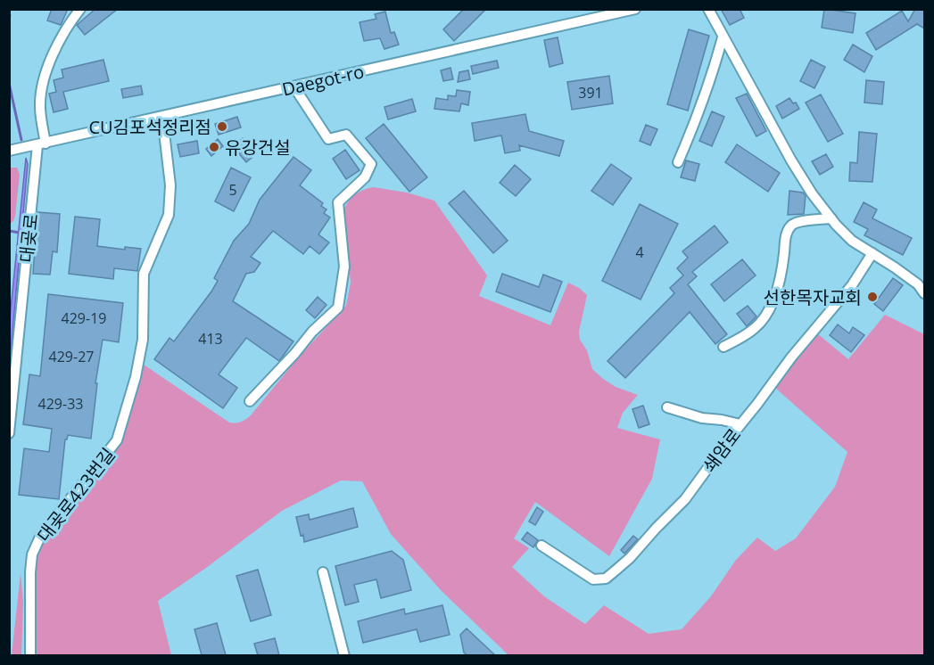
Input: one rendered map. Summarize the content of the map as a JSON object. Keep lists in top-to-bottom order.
{
  "streets": {
    "street": [
      "Daegot-ro",
      "대곶로",
      "쇄암로",
      "대곶로423번길"
    ]
  },
  "crossings": [
    ["Daegot-ro", "대곶로"],
    ["Daegot-ro", "대곶로423번길"]
  ],
  "places": ["CU김포석정리점", "유강건설", "선한목자교회"],
  "house_numbers": [
    "391",
    "5",
    "4",
    "429-19",
    "413",
    "429-27",
    "429-33"
  ]
}
